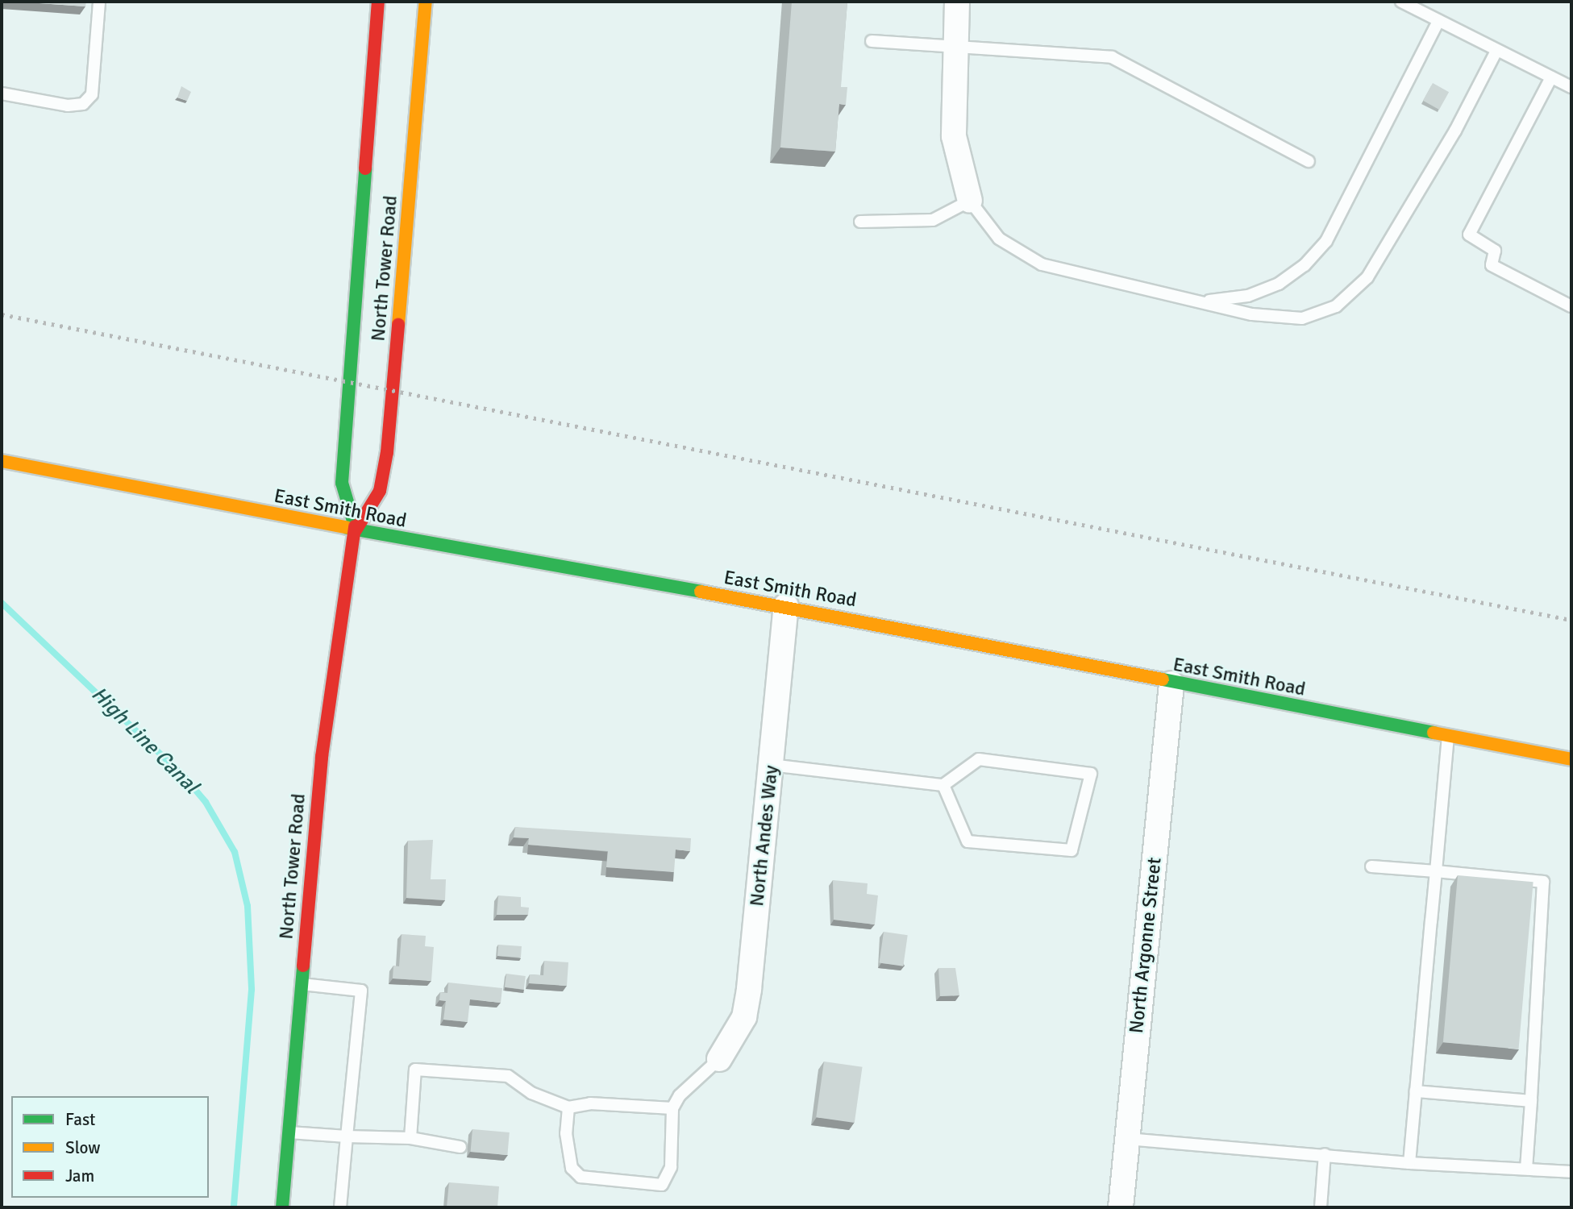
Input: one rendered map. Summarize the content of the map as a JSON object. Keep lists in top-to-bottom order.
{
  "streets": {
    "main road": ["North Tower Road", "East Smith Road"],
    "street": ["North Andes Way", "North Argonne Street"]
  },
  "crossings": [
    ["North Tower Road", "East Smith Road"],
    ["East Smith Road", "North Andes Way"],
    ["East Smith Road", "North Argonne Street"]
  ],
  "water": ["High Line Canal"],
  "legend": ["Fast", "Slow", "Jam"]
}
